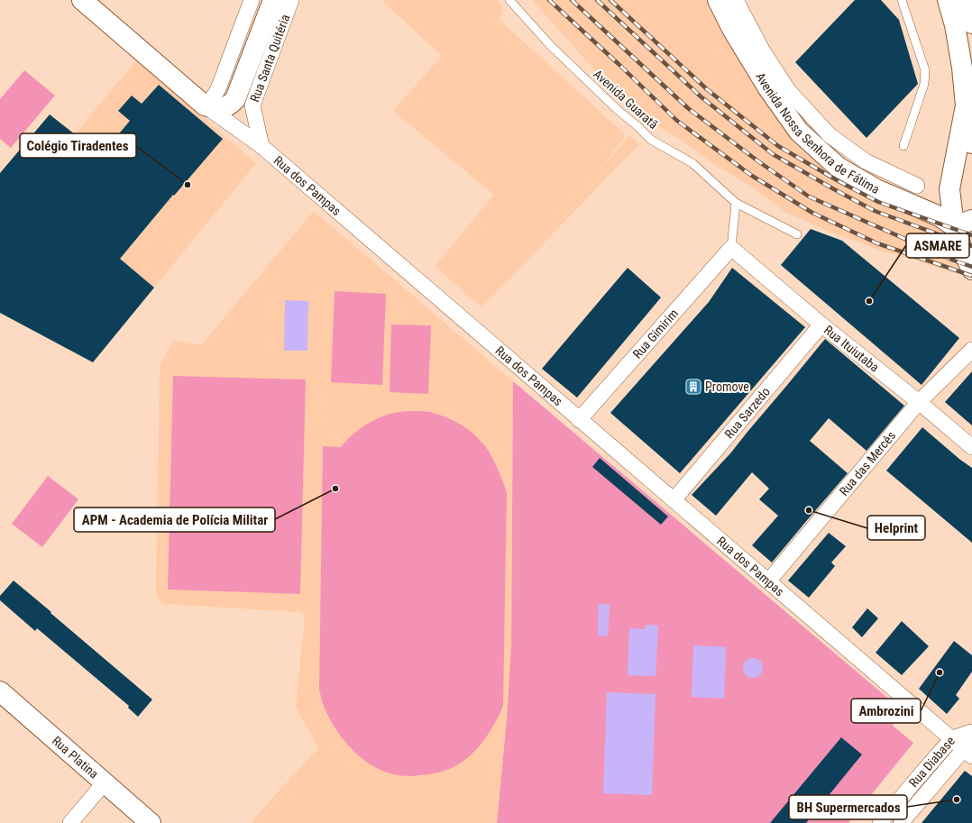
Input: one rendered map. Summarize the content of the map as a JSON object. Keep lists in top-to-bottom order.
{
  "streets": {
    "main road": [
      "Rua Santa Quitéria",
      "Avenida Nossa Senhora de Fátima",
      "Rua dos Pampas",
      "Rua Platina"
    ],
    "street": [
      "Rua Gimirim",
      "Rua Ituiutaba",
      "Rua Sarzedo",
      "Rua das Mercês",
      "Rua Diabase"
    ],
    "lane": ["Avenida Guaratã"]
  },
  "crossings": [
    ["Rua Santa Quitéria", "Rua dos Pampas"],
    ["Rua dos Pampas", "Rua Gimirim"],
    ["Rua dos Pampas", "Rua Sarzedo"],
    ["Rua dos Pampas", "Rua das Mercês"],
    ["Rua dos Pampas", "Rua Diabase"],
    ["Rua Gimirim", "Rua Ituiutaba"],
    ["Rua Ituiutaba", "Rua Sarzedo"],
    ["Rua Ituiutaba", "Rua das Mercês"]
  ],
  "places": {
    "other": [
      "Colégio Tiradentes",
      "ASMARE",
      "APM - Academia de Polícia Militar",
      "Helprint",
      "Ambrozini",
      "BH Supermercados"
    ],
    "building": ["Promove"]
  }
}
